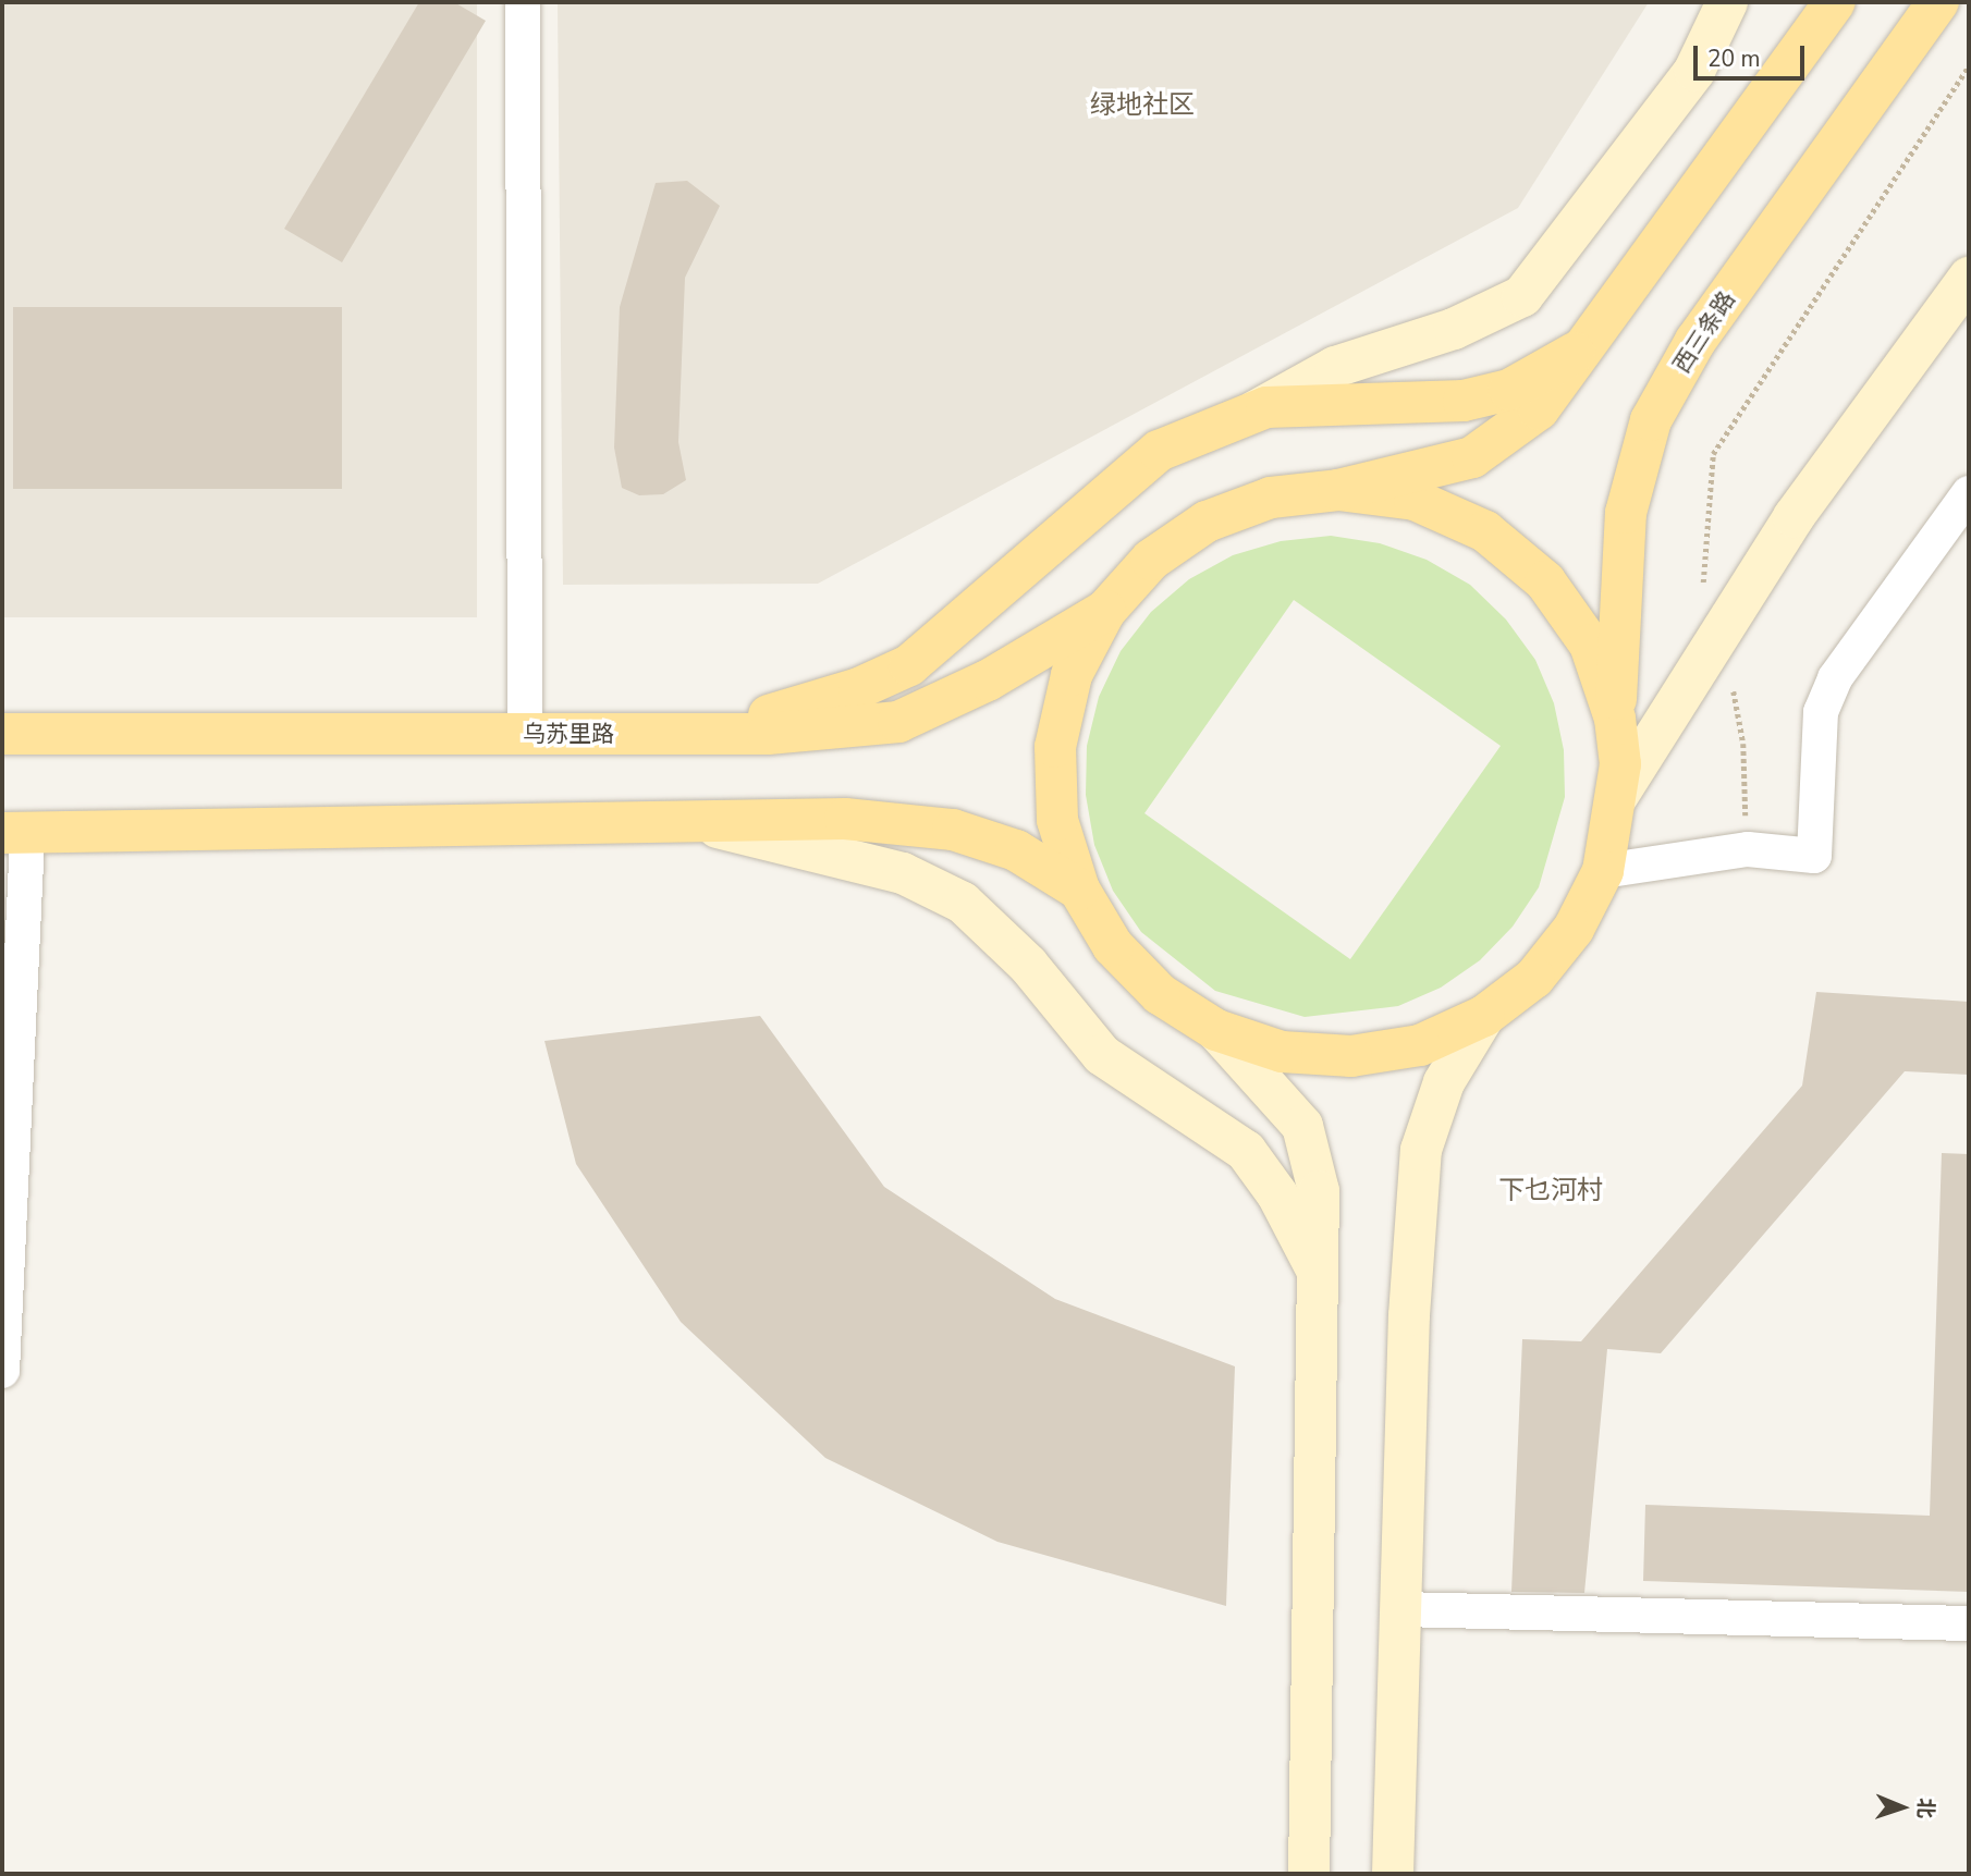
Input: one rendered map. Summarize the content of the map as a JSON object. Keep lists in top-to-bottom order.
{
  "streets": {
    "main road": ["西三条路", "乌苏里路"]
  },
  "districts": ["绿地社区", "下乜河村"],
  "scale_bar": "20 m",
  "north": "right"
}
